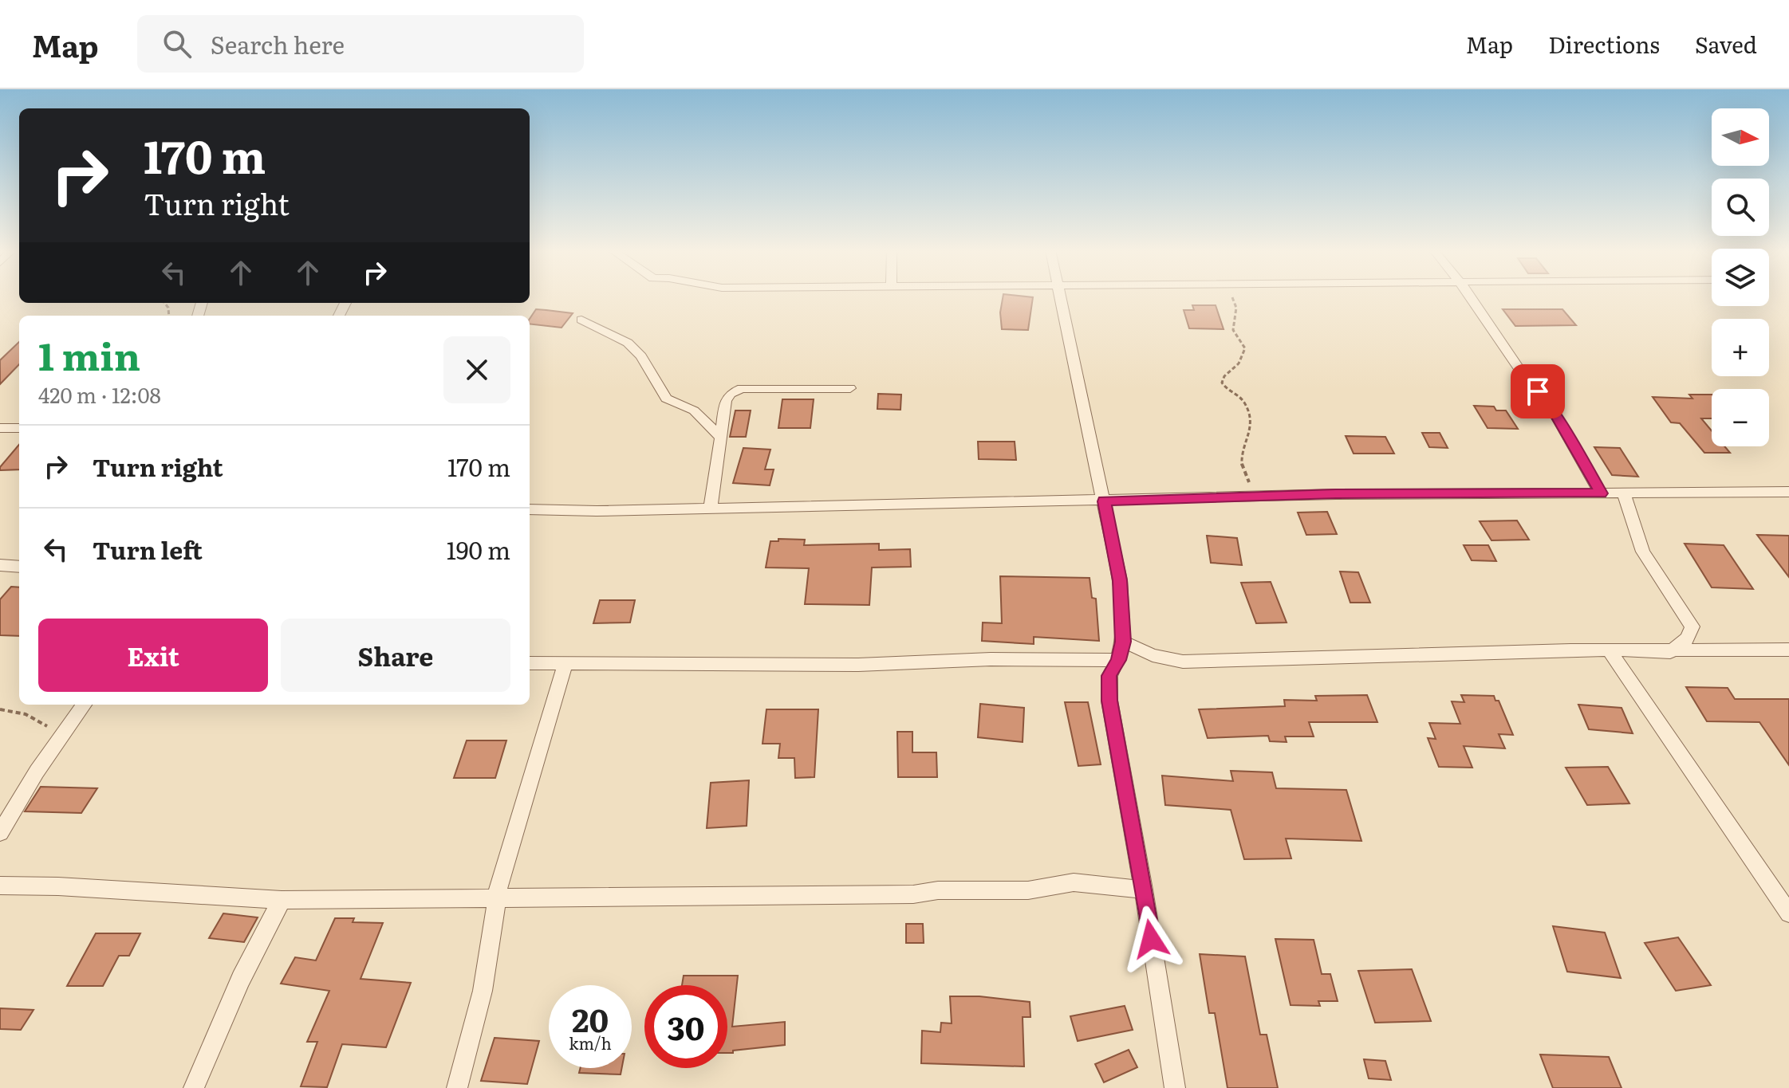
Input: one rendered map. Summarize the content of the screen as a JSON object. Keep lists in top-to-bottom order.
{
  "north": "right",
  "page": {
    "header": "Map",
    "search": "Search here",
    "nav": ["Map", "Directions", "Saved"],
    "map_buttons": ["+", "−"],
    "turn": ["170 m", "Turn right"],
    "heading": ["1 min", "420 m · 12:08"],
    "list": [
      {
        "name": "Turn right",
        "value": "170 m"
      },
      {
        "name": "Turn left",
        "value": "190 m"
      }
    ],
    "buttons": ["Exit", "Share"],
    "speed": "20 km/h",
    "limit": "30"
  }
}
